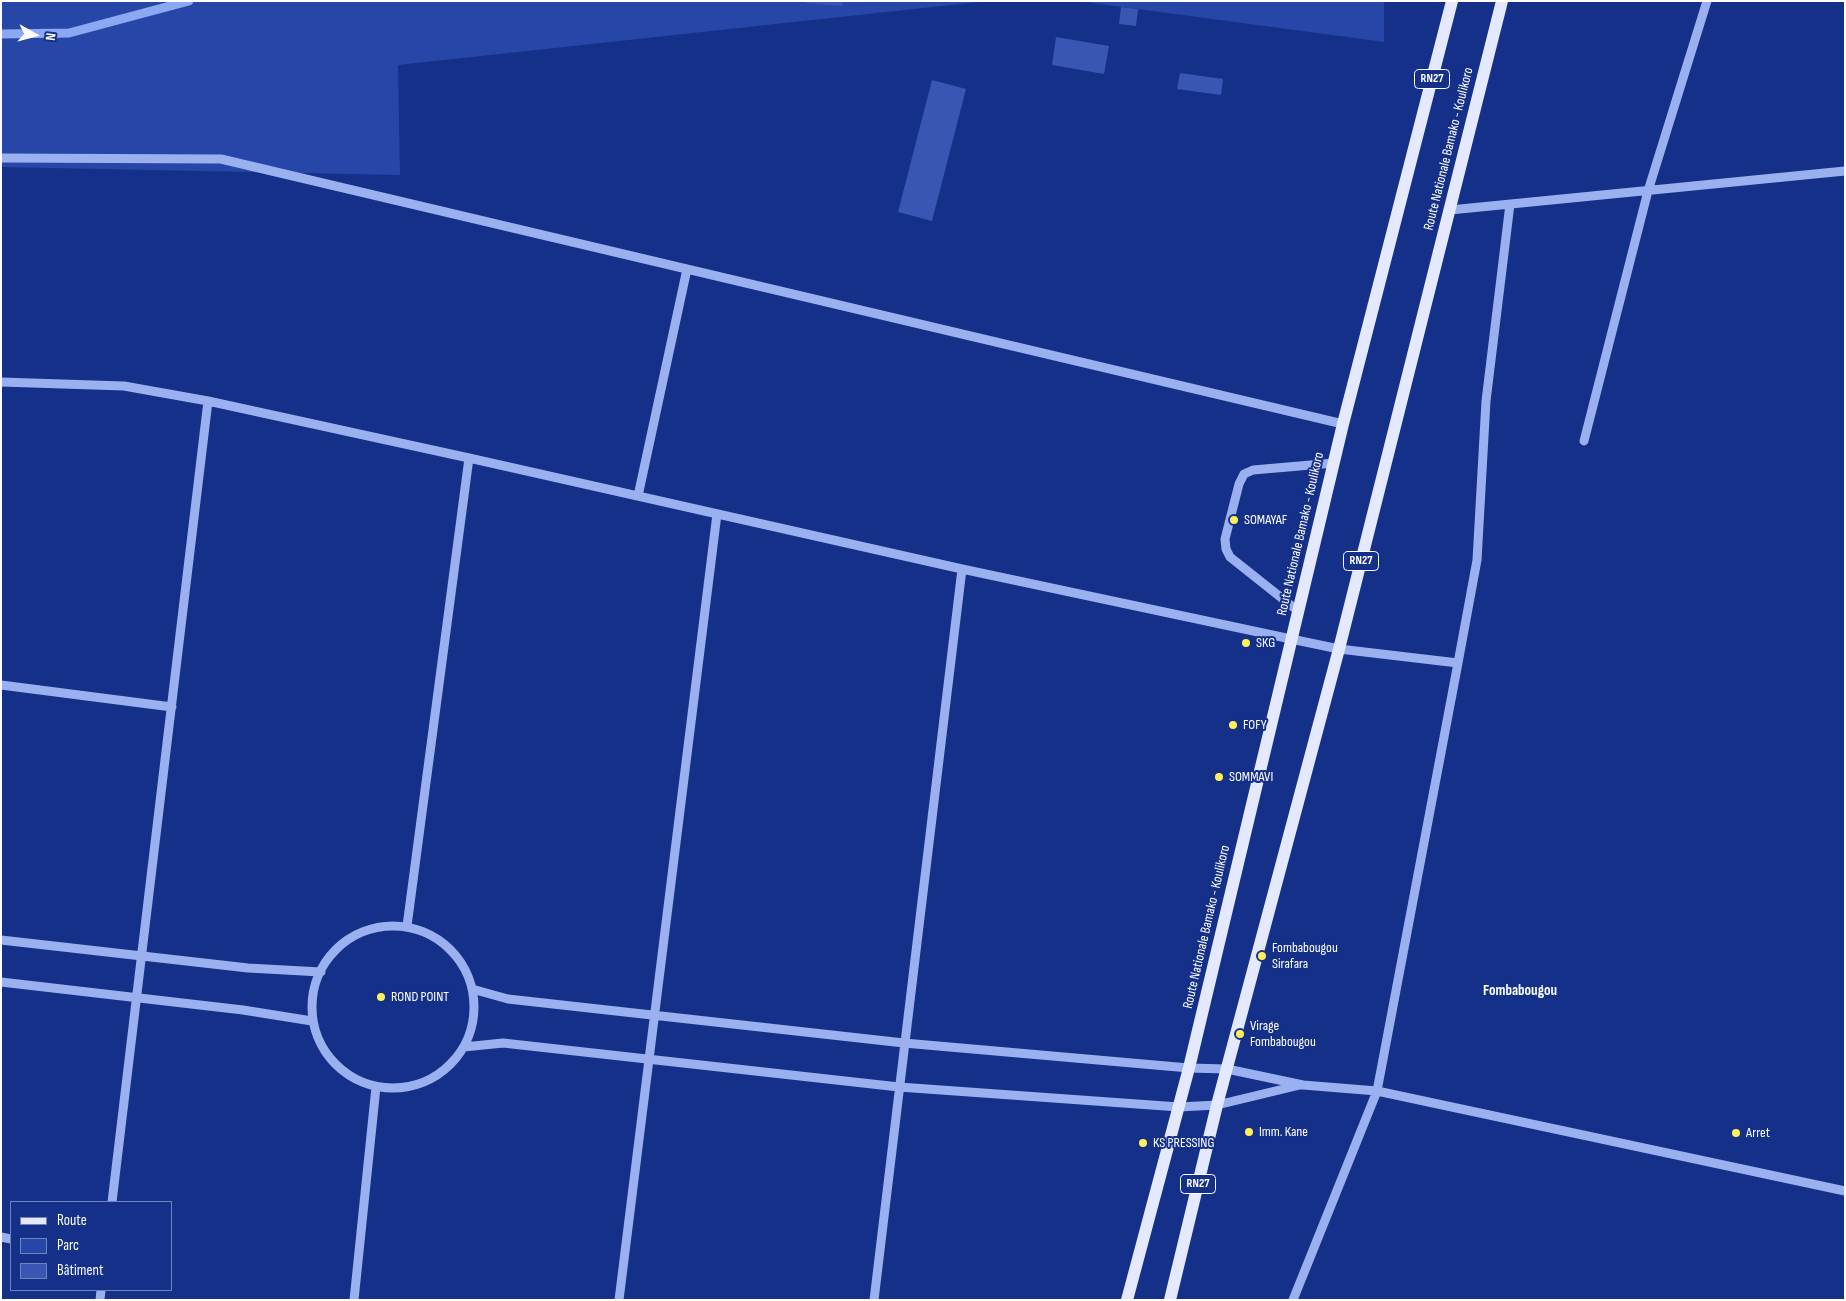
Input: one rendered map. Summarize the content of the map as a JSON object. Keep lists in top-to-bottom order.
{
  "streets": {
    "main road": ["RN27", "Route Nationale Bamako - Koulikoro"]
  },
  "districts": ["Fombabougou"],
  "places": [
    "SOMAYAF",
    "SKG",
    "FOFY",
    "SOMMAVI",
    "Fombabougou Sirafara",
    "ROND POINT",
    "Virage Fombabougou",
    "Imm. Kane",
    "Arret",
    "KS PRESSING"
  ],
  "legend": ["Route", "Parc", "Bâtiment"],
  "north": "right"
}
